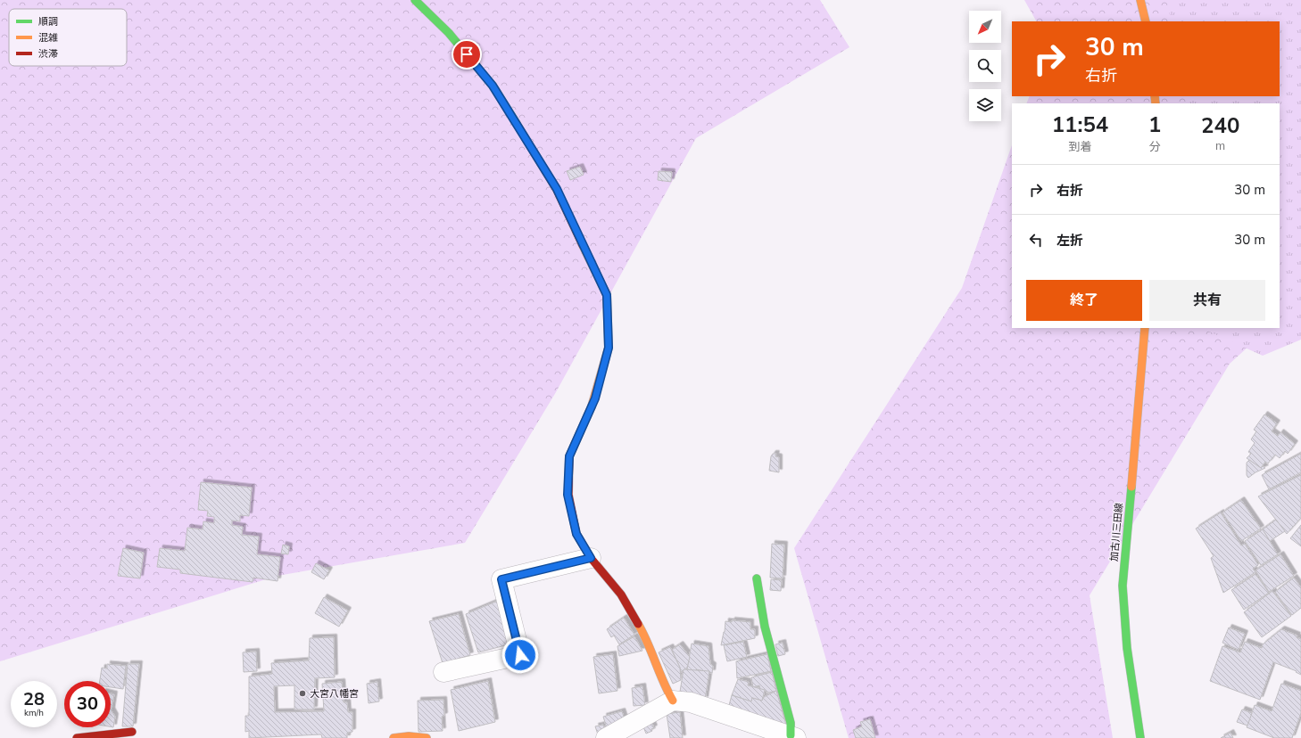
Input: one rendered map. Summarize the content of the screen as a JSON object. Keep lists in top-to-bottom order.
{
  "streets": {
    "street": ["加古川三田線"]
  },
  "places": ["大宮八幡宮"],
  "legend": ["順調", "混雑", "渋滞"],
  "north": "bottom left",
  "page": {
    "turn": ["30 m", "右折"],
    "eta": [
      "11:54",
      "到着",
      "1",
      "分",
      "240",
      "m"
    ],
    "list": [
      {
        "name": "右折",
        "value": "30 m"
      },
      {
        "name": "左折",
        "value": "30 m"
      }
    ],
    "buttons": ["終了", "共有"],
    "speed": "28 km/h",
    "limit": "30"
  }
}
